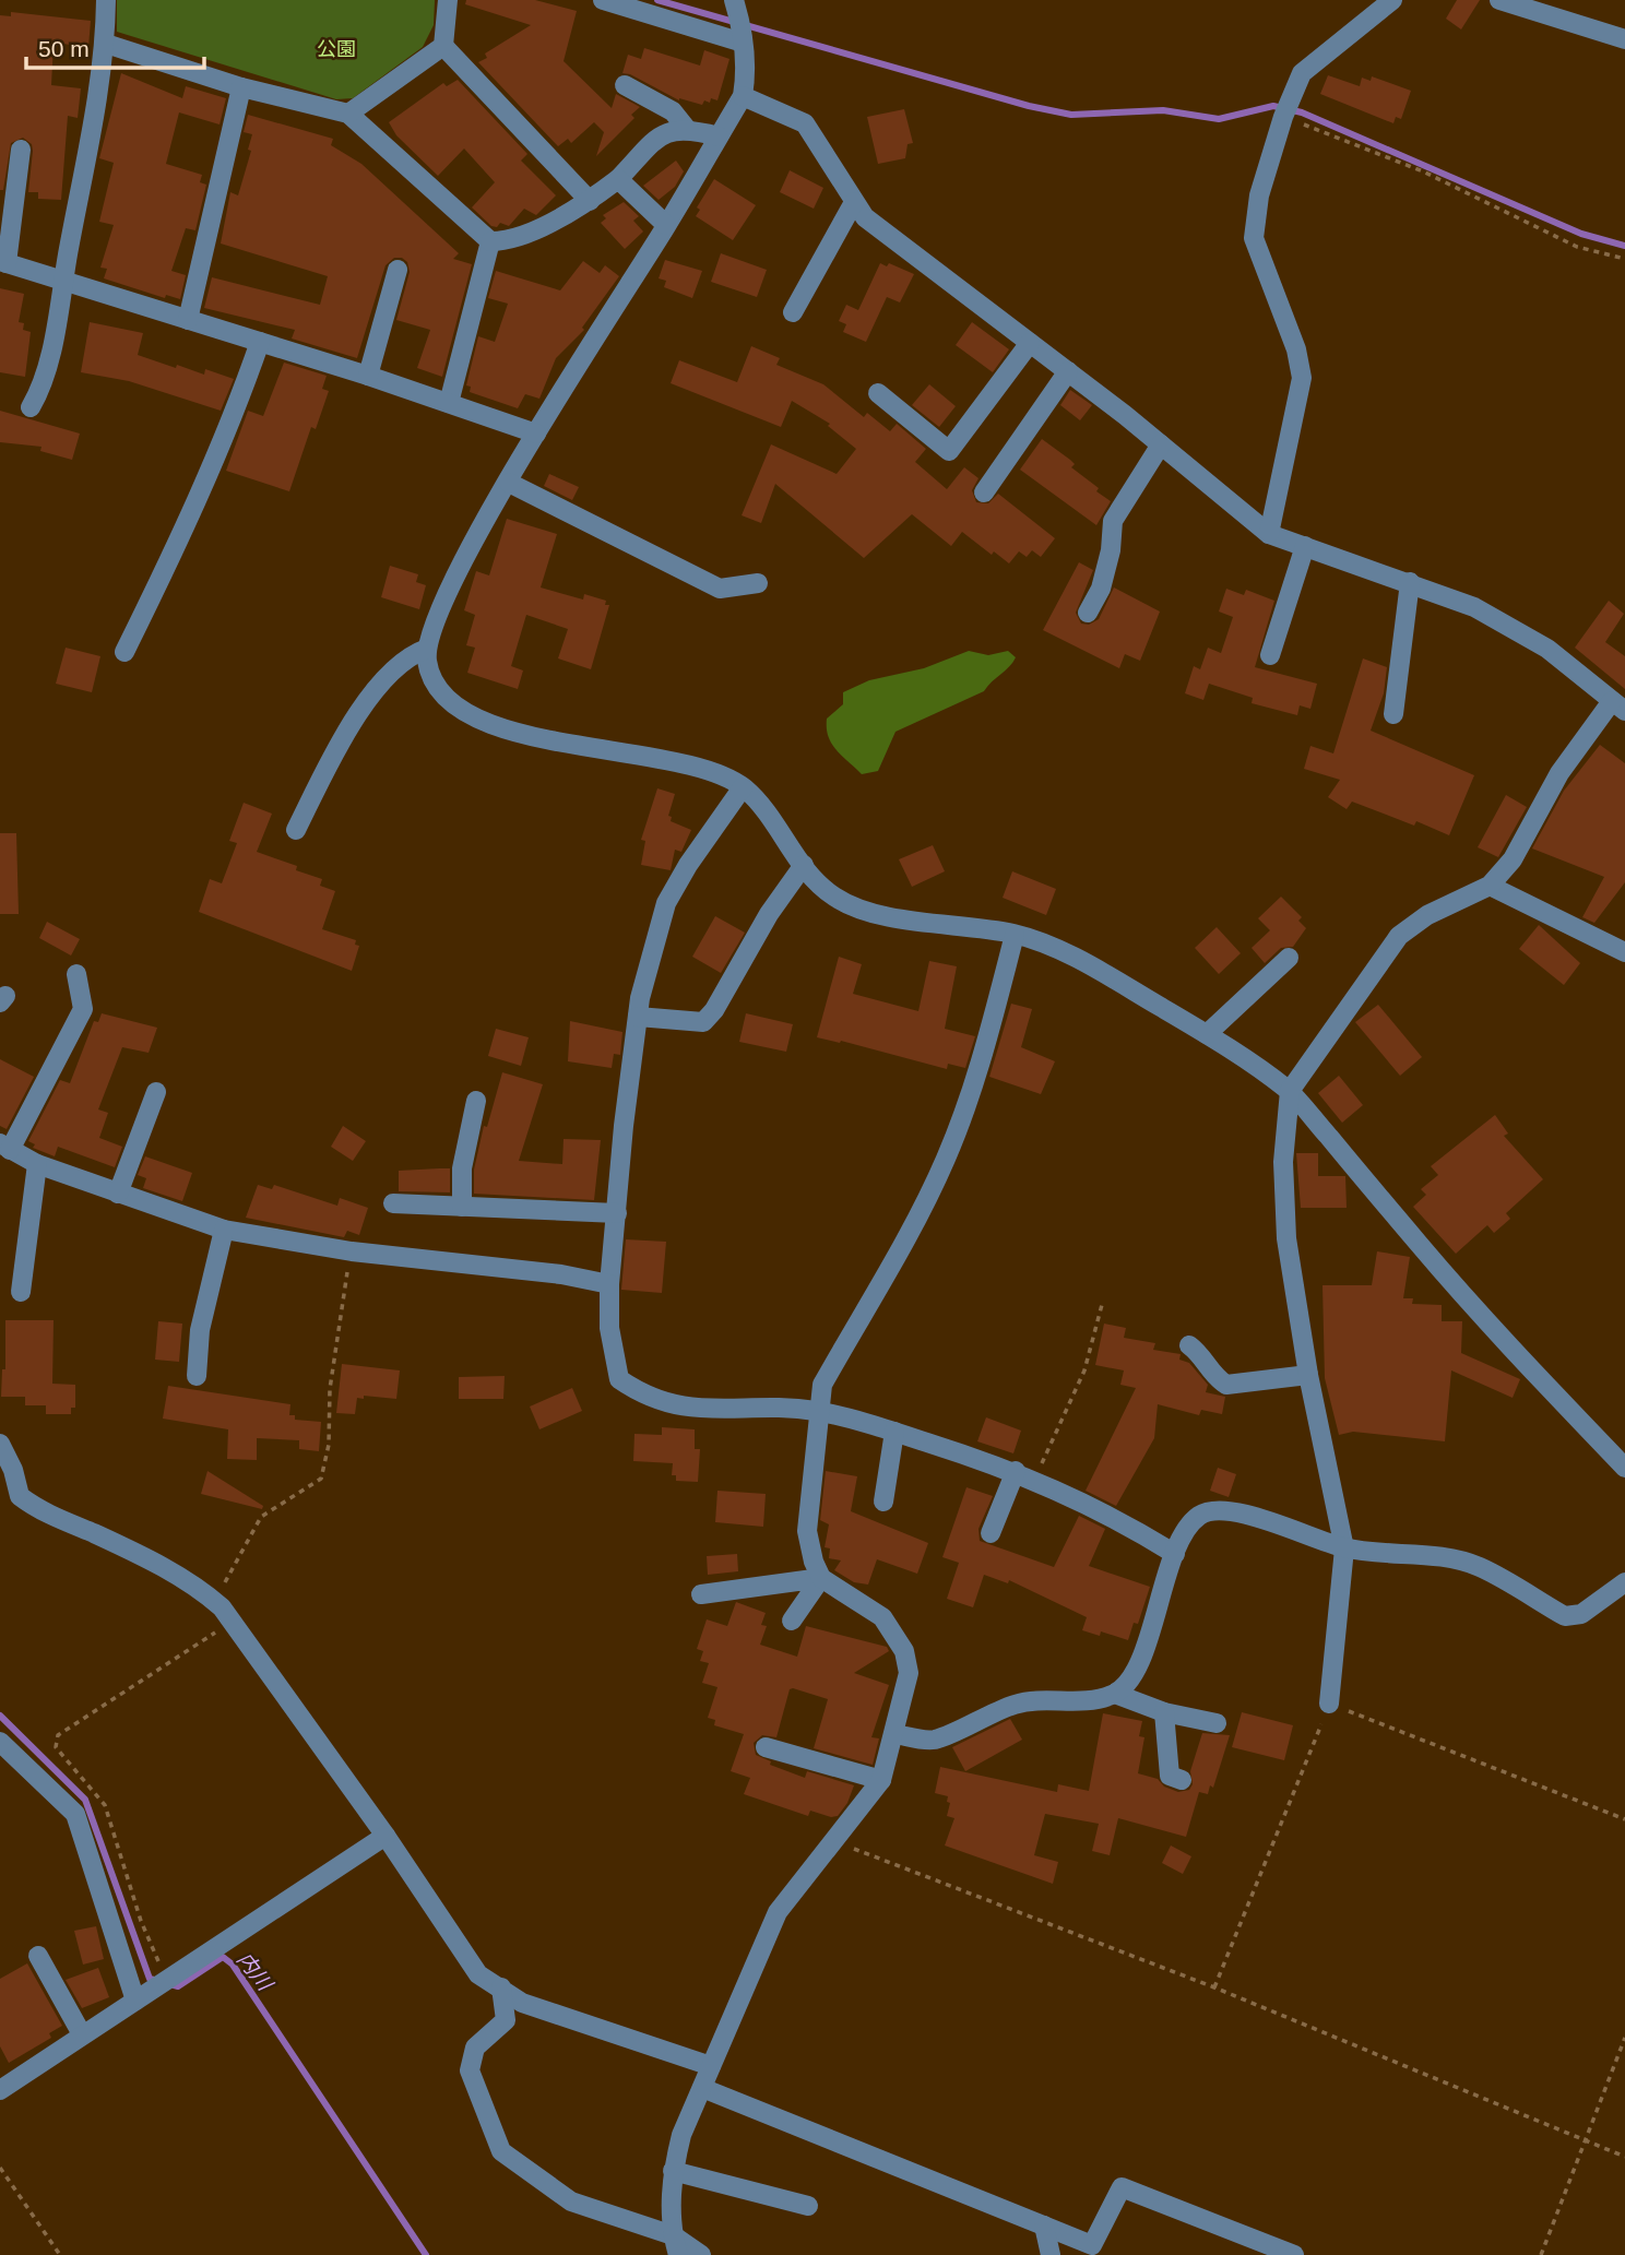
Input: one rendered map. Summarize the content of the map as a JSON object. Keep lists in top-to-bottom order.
{
  "water": ["内川"],
  "parks": ["公園"],
  "scale_bar": "50 m"
}
